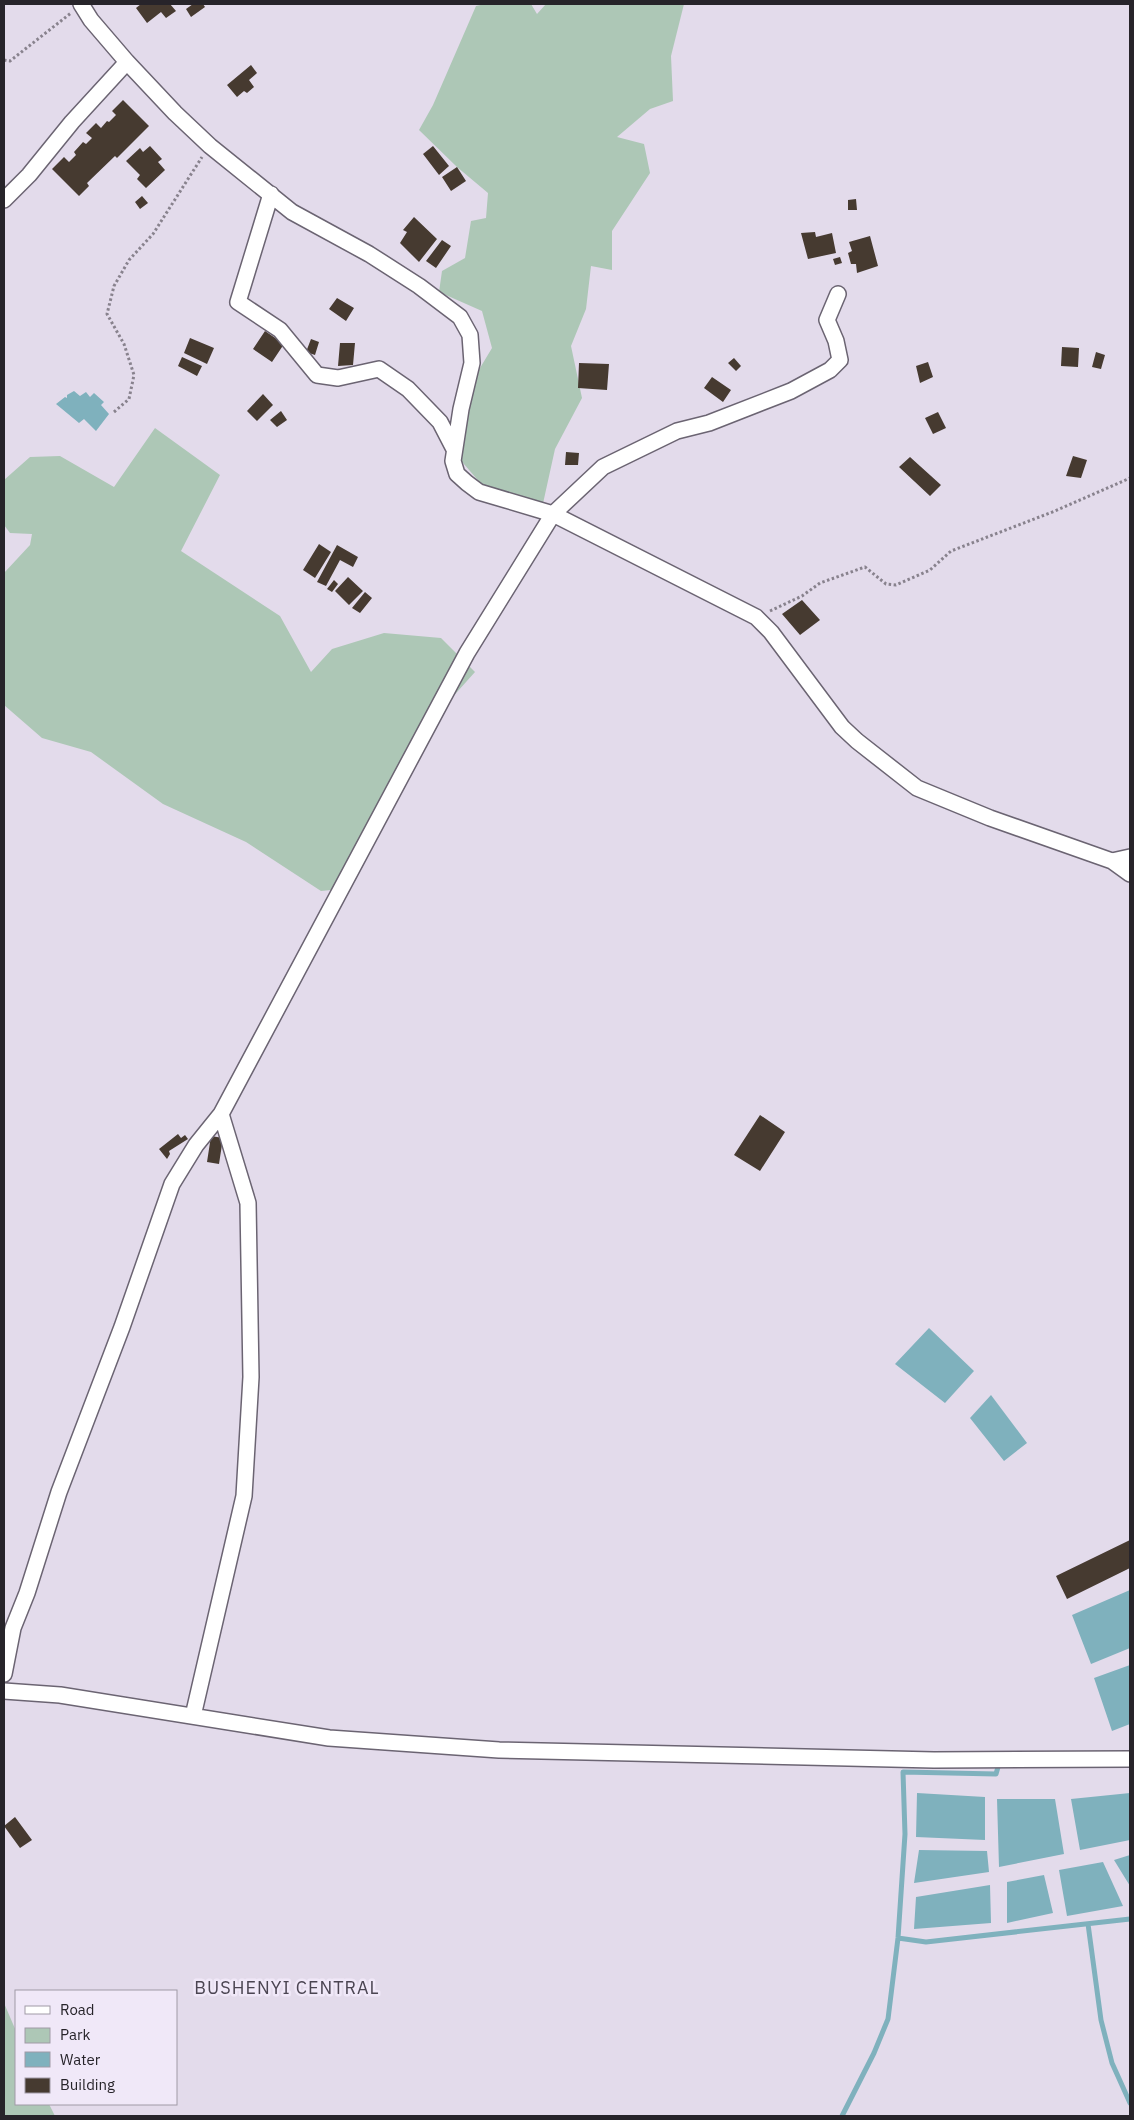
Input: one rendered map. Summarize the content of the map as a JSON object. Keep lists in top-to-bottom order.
{
  "districts": ["BUSHENYI CENTRAL"],
  "legend": [
    "Road",
    "Park",
    "Water",
    "Building"
  ]
}
